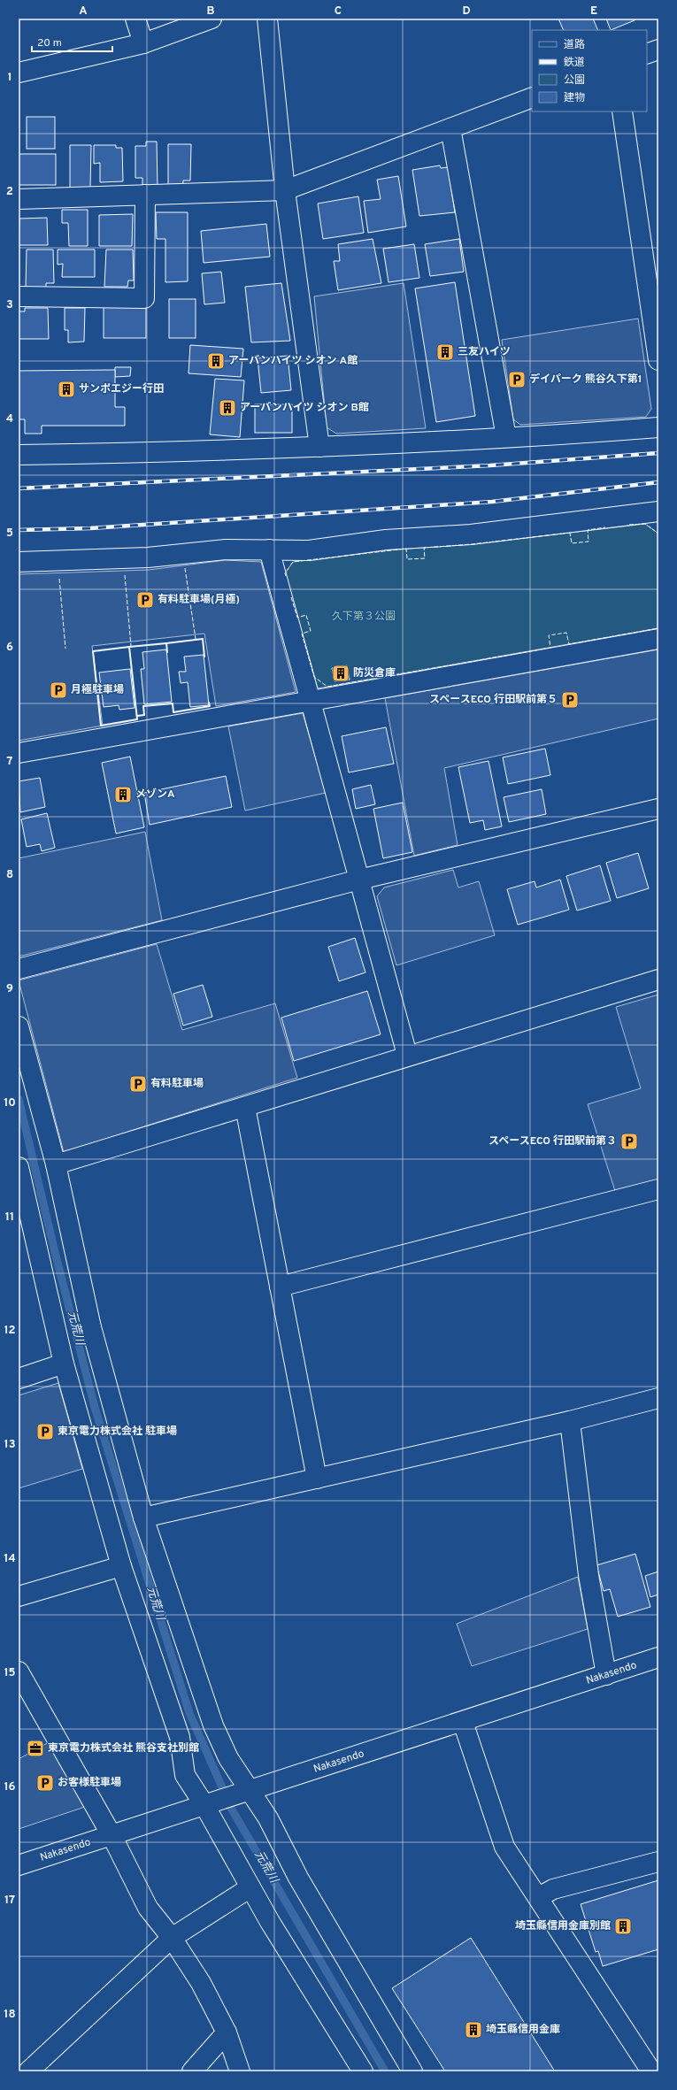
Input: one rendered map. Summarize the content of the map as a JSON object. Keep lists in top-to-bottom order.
{
  "streets": {
    "main road": ["Nakasendo"]
  },
  "water": ["元荒川"],
  "parks": ["久下第３公園"],
  "places": {
    "building": [
      "三友ハイツ",
      "アーバンハイツ シオン A館",
      "サンポエジー行田",
      "アーバンハイツ シオン B館",
      "防災倉庫",
      "メゾンA",
      "埼玉縣信用金庫別館",
      "埼玉縣信用金庫"
    ],
    "parking": [
      "デイパーク 熊谷久下第1",
      "有料駐車場(月極)",
      "月極駐車場",
      "スペースECO 行田駅前第５",
      "有料駐車場",
      "スペースECO 行田駅前第３",
      "東京電力株式会社 駐車場",
      "お客様駐車場"
    ],
    "office": ["東京電力株式会社 熊谷支社別館"]
  },
  "legend": [
    "道路",
    "鉄道",
    "公園",
    "建物"
  ],
  "scale_bar": "20 m",
  "grid": {
    "columns": [
      "A",
      "B",
      "C",
      "D",
      "E"
    ],
    "rows": [
      "1",
      "2",
      "3",
      "4",
      "5",
      "6",
      "7",
      "8",
      "9",
      "10",
      "11",
      "12",
      "13",
      "14",
      "15",
      "16",
      "17",
      "18"
    ]
  }
}
